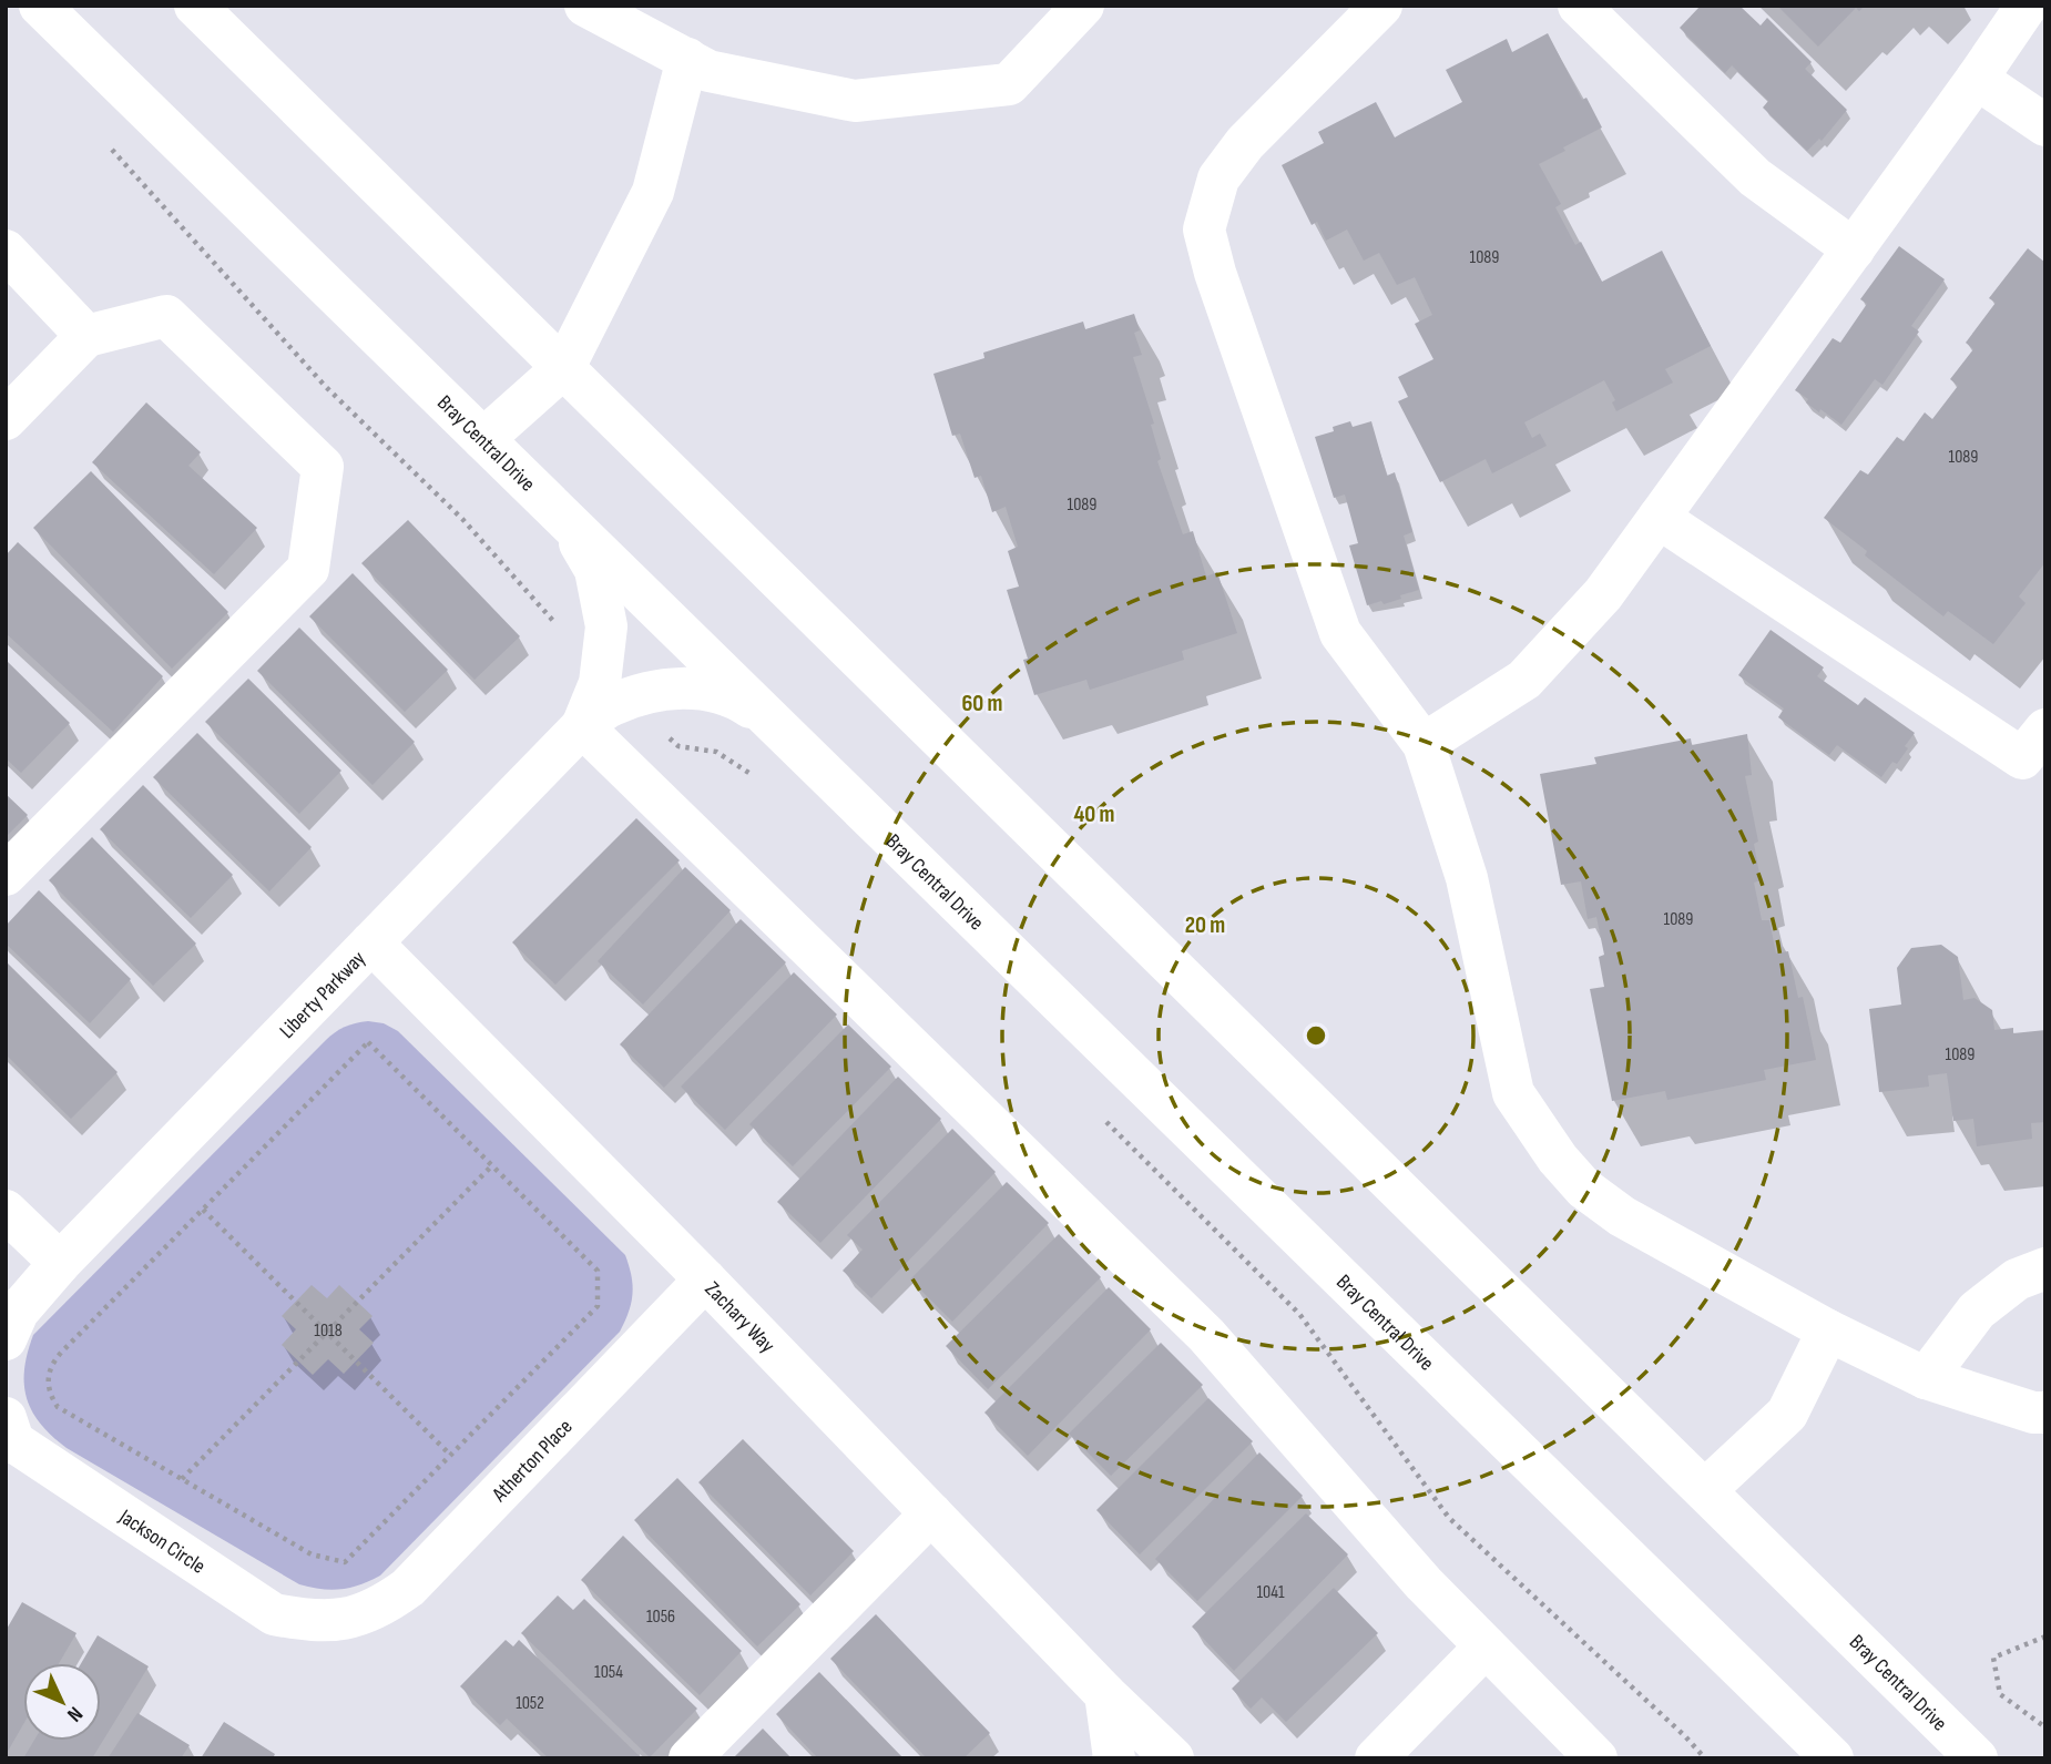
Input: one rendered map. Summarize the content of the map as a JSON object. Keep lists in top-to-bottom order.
{
  "streets": {
    "street": [
      "Bray Central Drive",
      "Liberty Parkway",
      "Zachary Way",
      "Atherton Place",
      "Jackson Circle"
    ]
  },
  "crossings": [
    ["Bray Central Drive", "Liberty Parkway"],
    ["Liberty Parkway", "Zachary Way"],
    ["Zachary Way", "Atherton Place"],
    ["Atherton Place", "Jackson Circle"]
  ],
  "house_numbers": [
    "1089",
    "1089",
    "1089",
    "1089",
    "1089",
    "1018",
    "1041",
    "1056",
    "1054",
    "1052"
  ],
  "north": "bottom right",
  "rings": ["60 m", "40 m", "20 m"]
}
